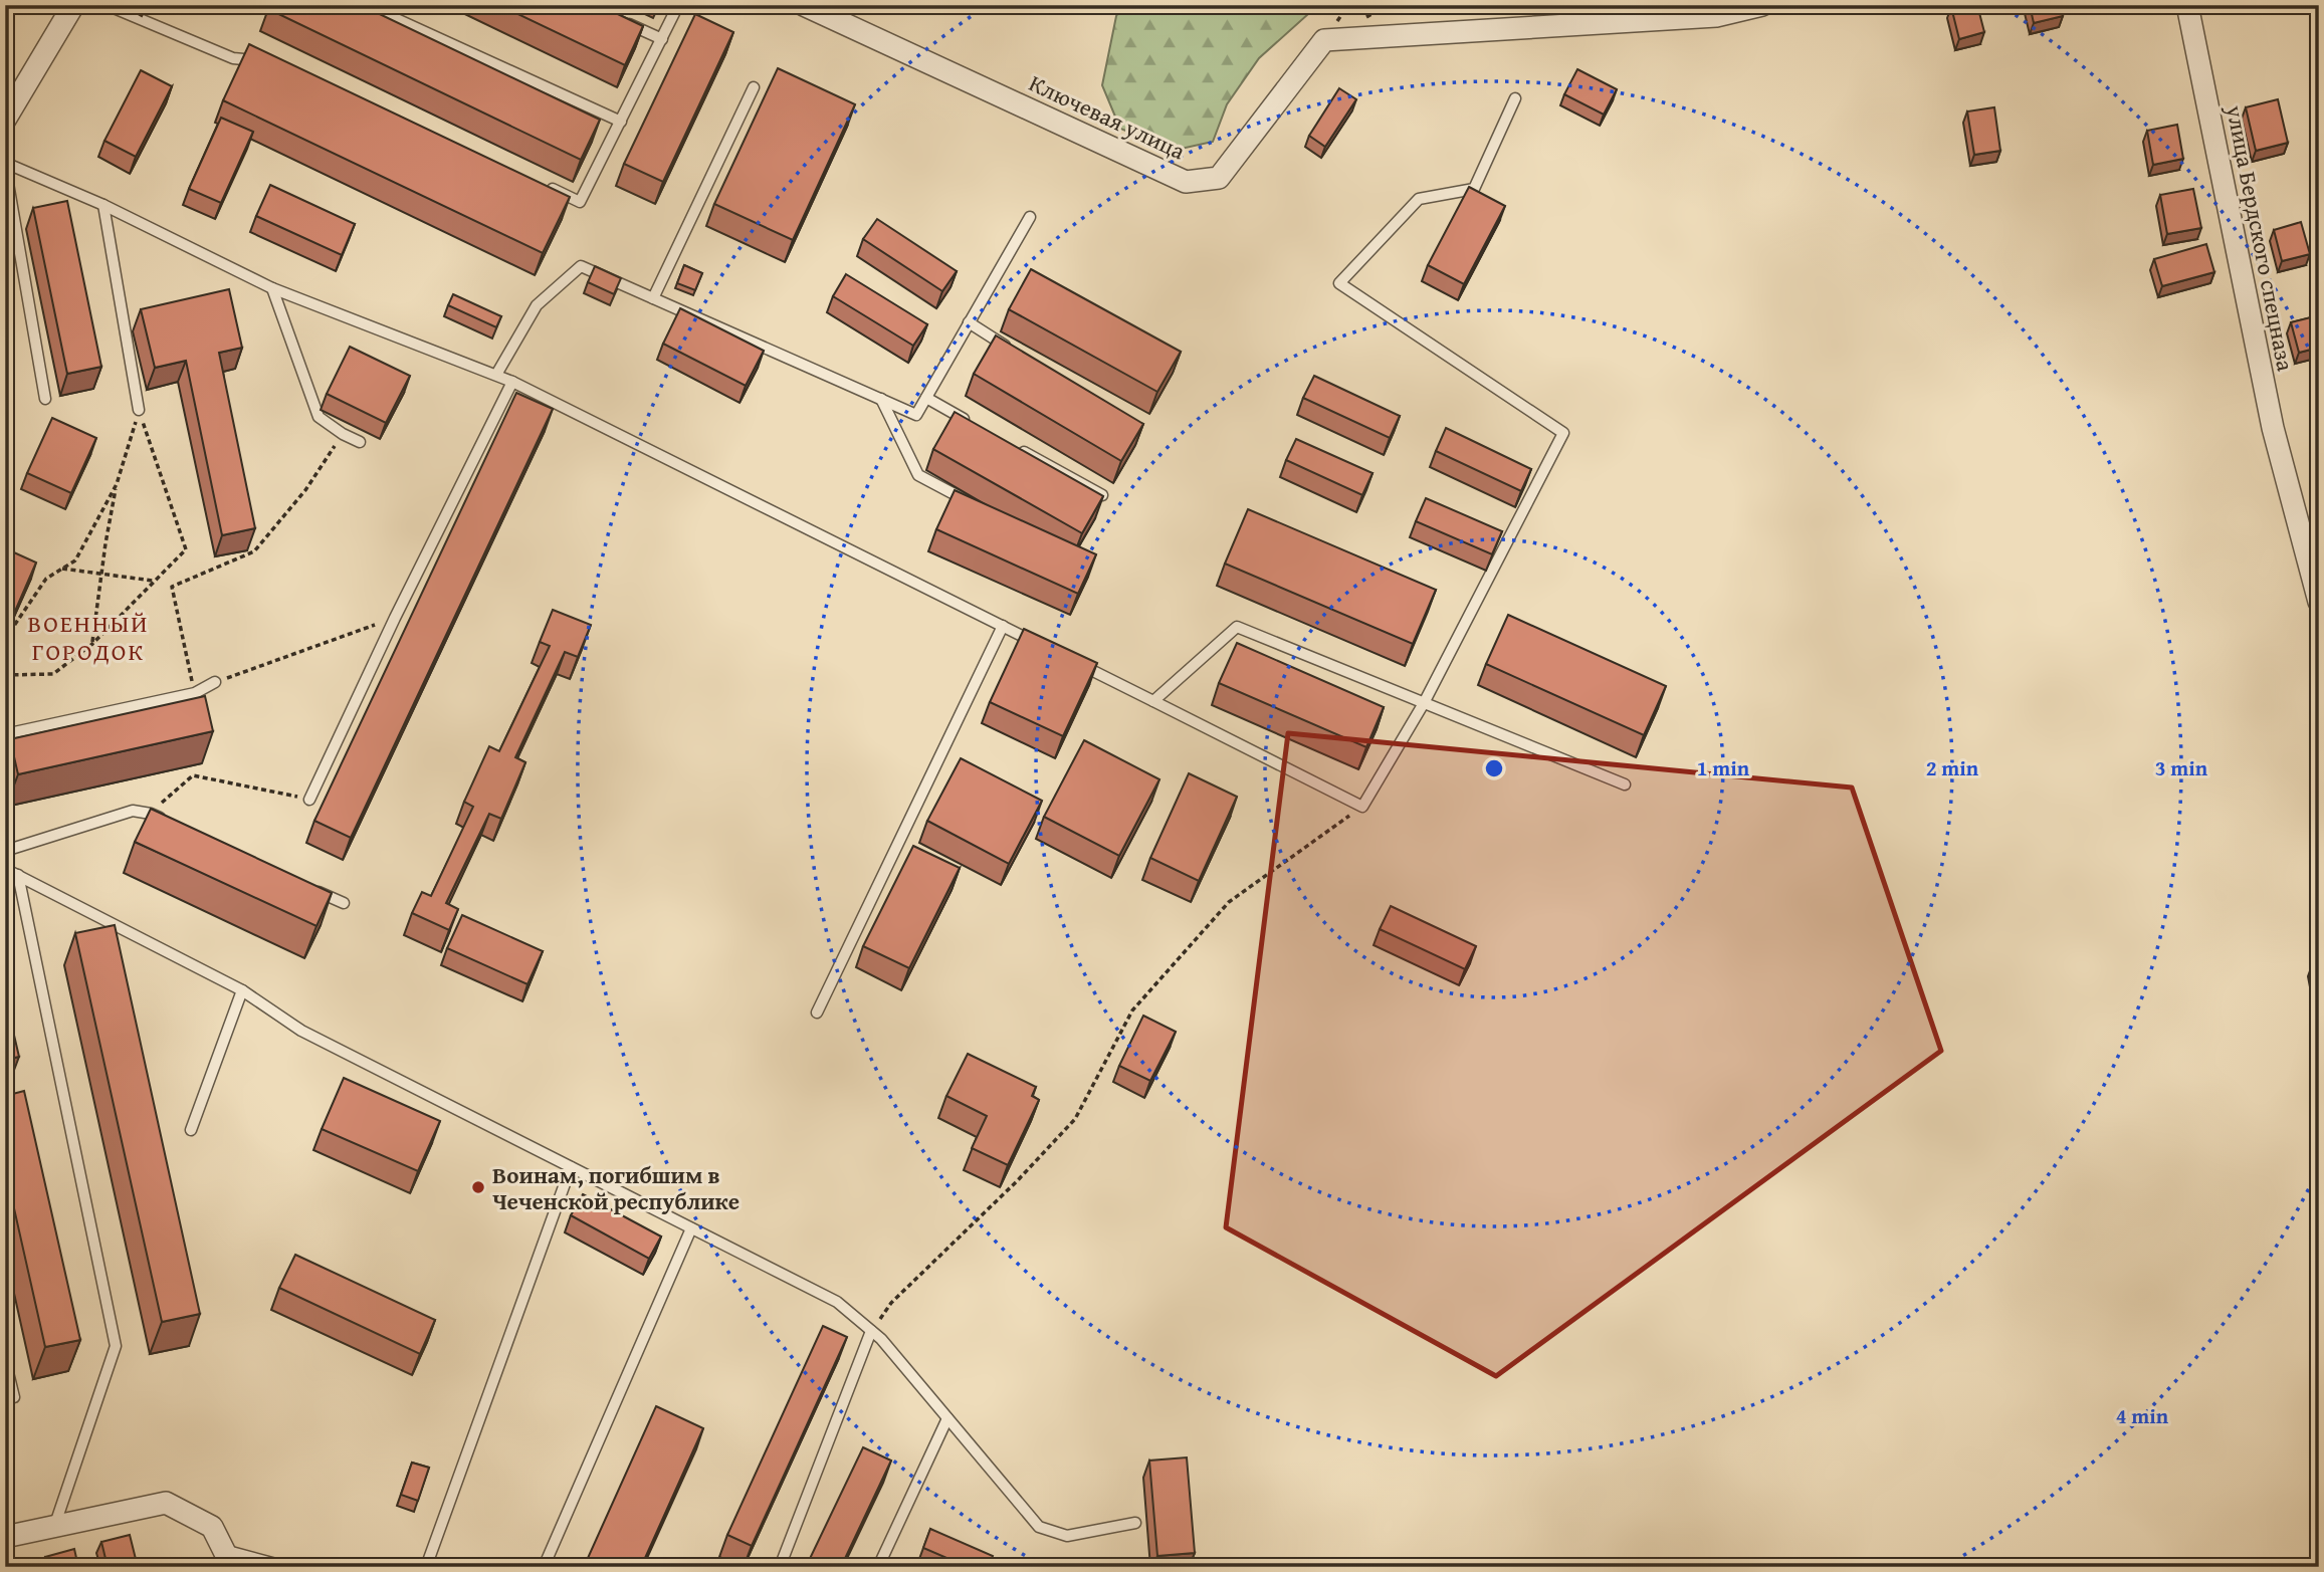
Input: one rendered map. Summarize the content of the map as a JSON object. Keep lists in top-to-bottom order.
{
  "streets": {
    "street": ["Ключевая улица", "улица Бердского спецназа"]
  },
  "districts": ["ВОЕННЫЙ ГОРОДОК"],
  "places": ["Воинам, погибшим в Чеченской республике"],
  "rings": [
    "1 min",
    "2 min",
    "3 min",
    "4 min"
  ]
}
